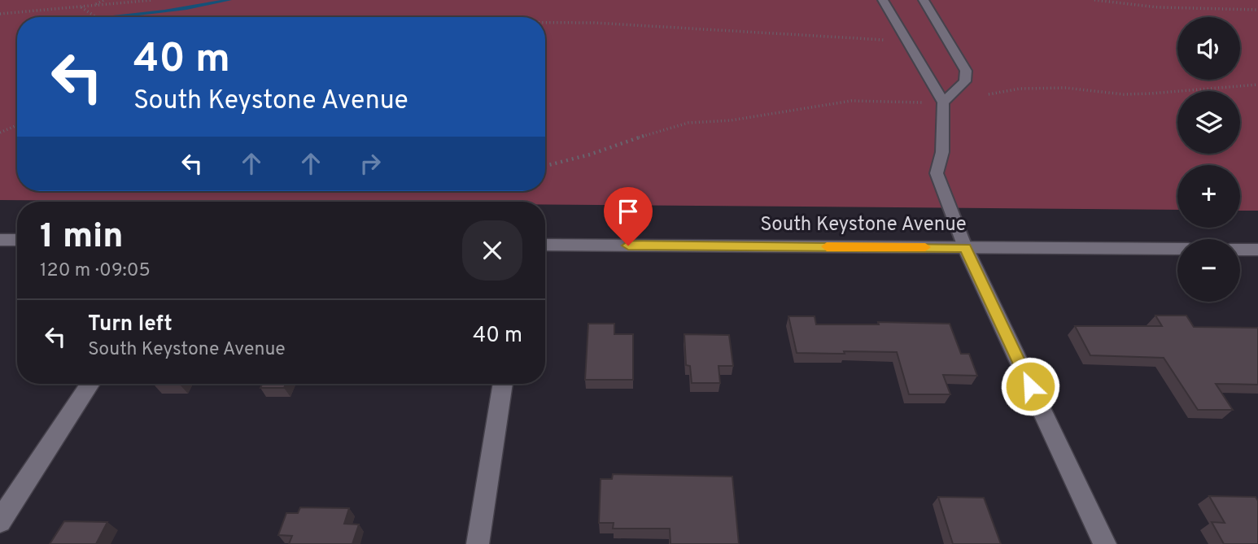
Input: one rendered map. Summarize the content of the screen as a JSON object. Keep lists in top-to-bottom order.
{
  "streets": {
    "main road": ["South Keystone Avenue"]
  },
  "page": {
    "map_buttons": ["+", "−"],
    "turn": ["40 m", "South Keystone Avenue"],
    "heading": ["1 min", "120 m · 09:05"],
    "list": [
      {
        "name": "Turn left",
        "note": "South Keystone Avenue",
        "value": "40 m"
      }
    ]
  }
}
